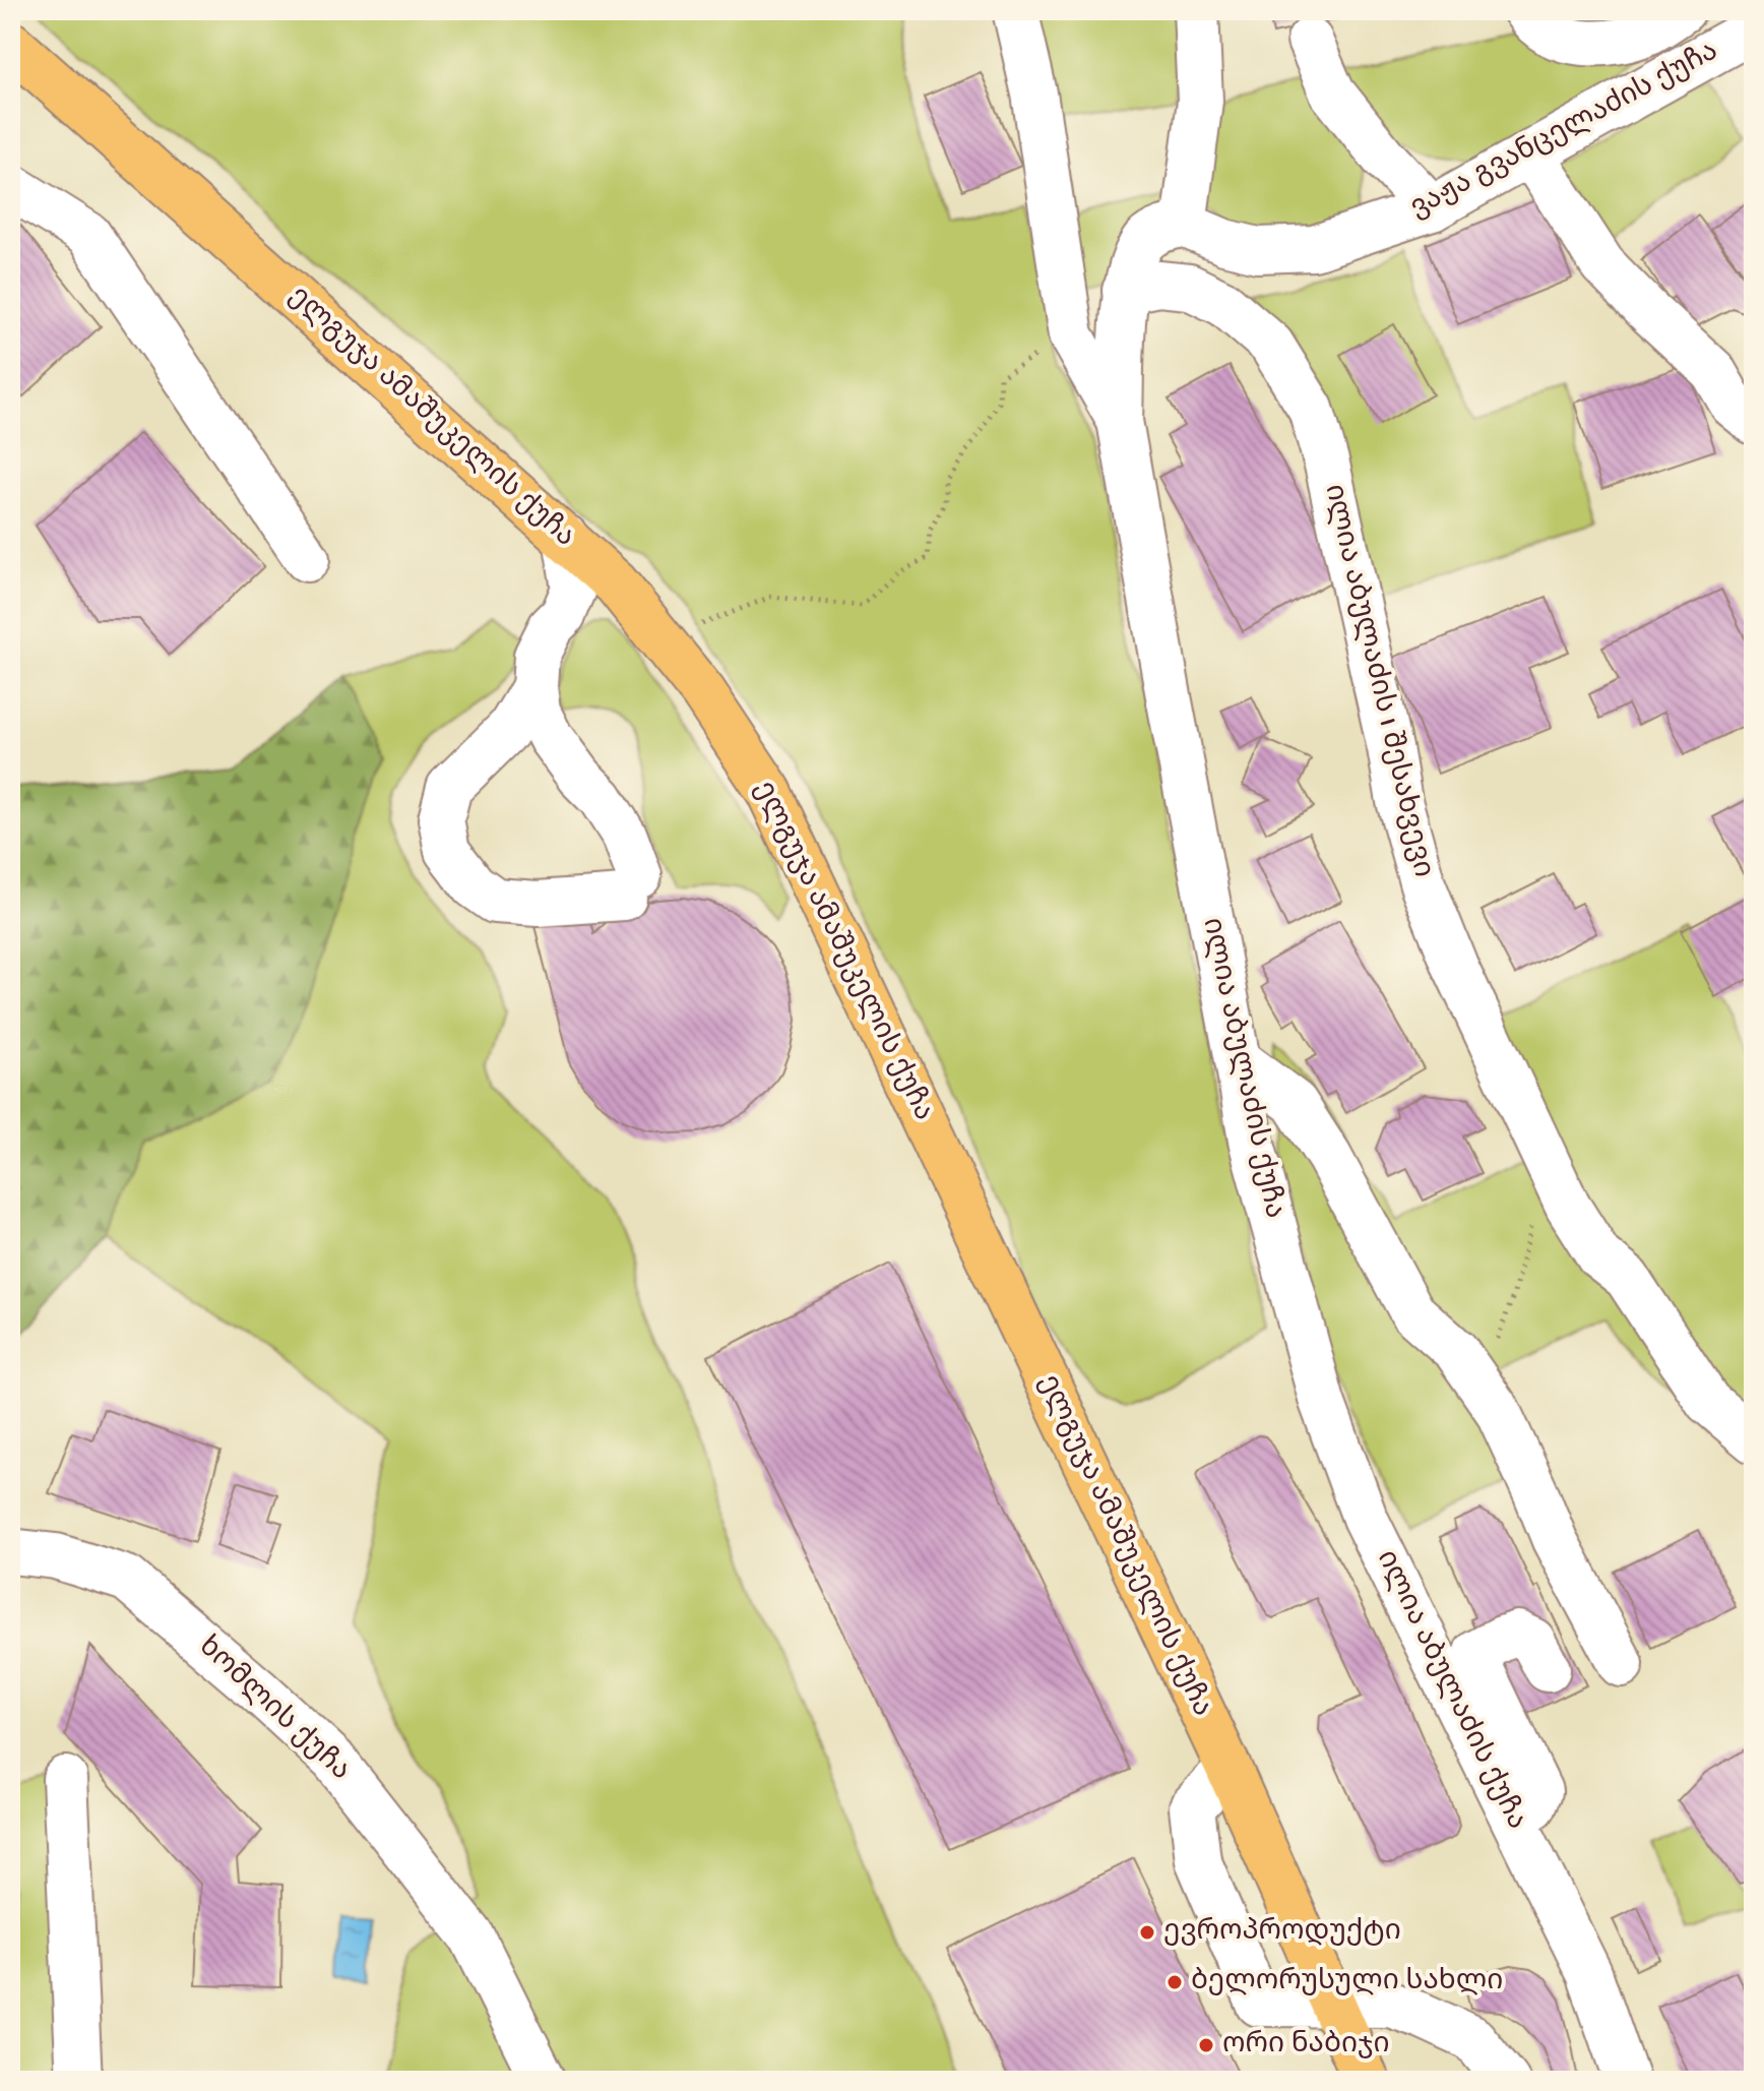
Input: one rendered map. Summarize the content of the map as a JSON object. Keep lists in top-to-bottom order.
{
  "streets": {
    "main road": ["ელგუჯა ამაშუკელის ქუჩა"],
    "street": [
      "ვაჟა გვანცელაძის ქუჩა",
      "ილია აბულაძის I შესახვევი",
      "ილია აბულაძის ქუჩა",
      "ხომლის ქუჩა"
    ]
  },
  "places": ["ევროპროდუქტი", "ბელორუსული სახლი", "ორი ნაბიჯი"]
}
